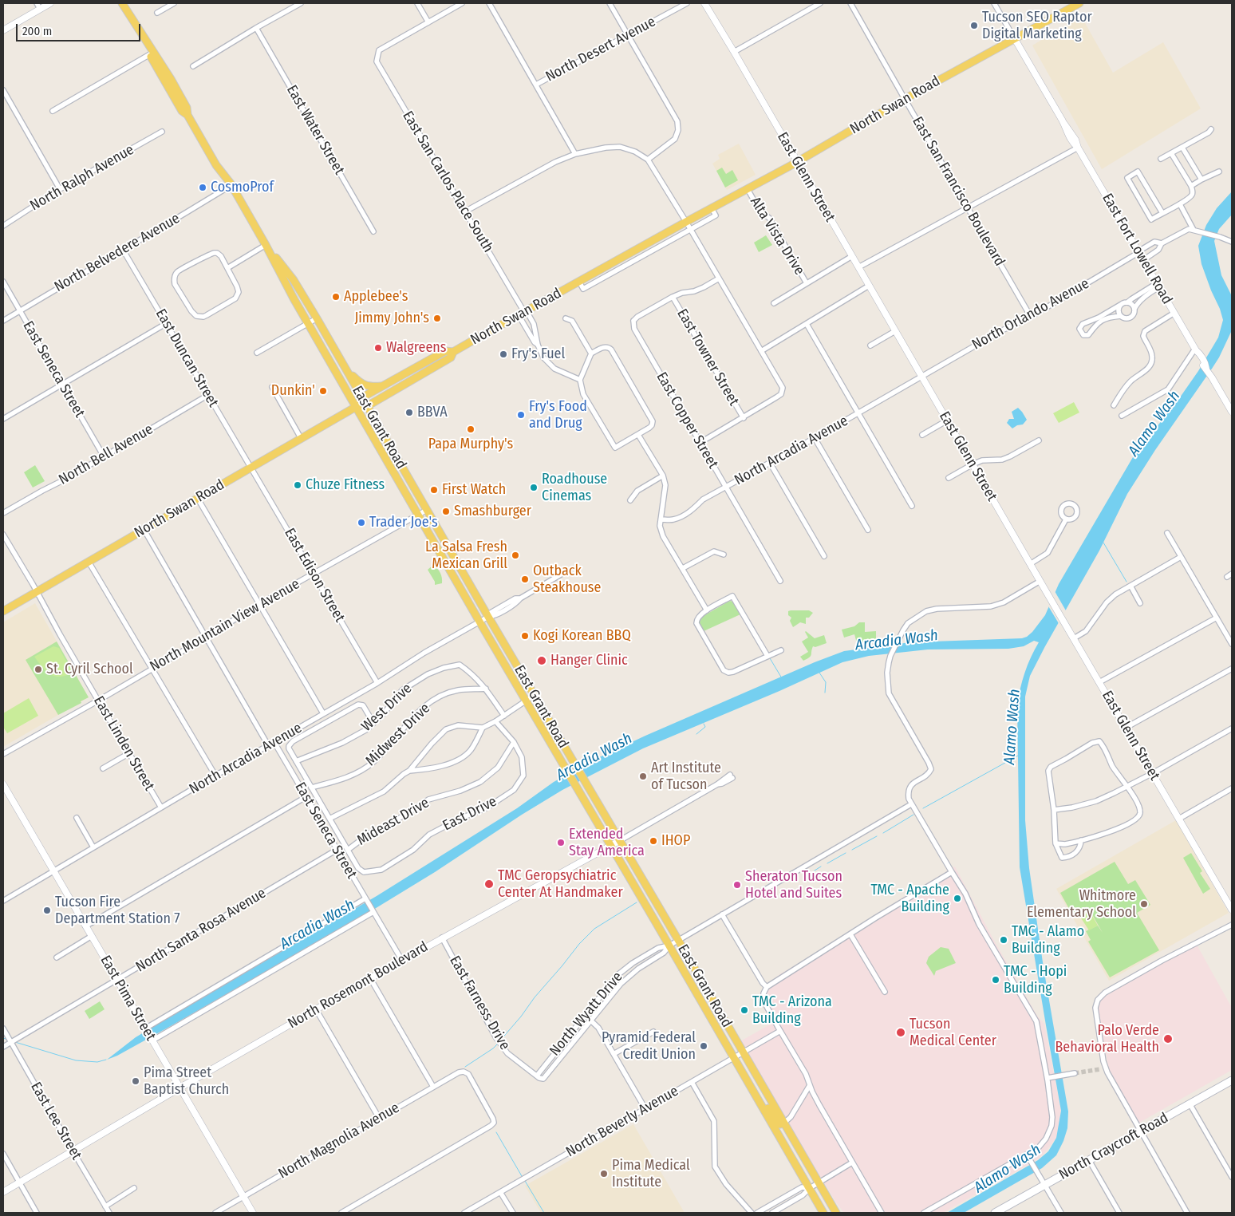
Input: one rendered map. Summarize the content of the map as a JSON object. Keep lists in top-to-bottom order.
{
  "streets": {
    "main road": ["North Swan Road", "East Grant Road", "North Craycroft Road"],
    "street": [
      "North Desert Avenue",
      "East Water Street",
      "East Glenn Street",
      "North Ralph Avenue",
      "East San Carlos Place South",
      "East San Francisco Boulevard",
      "Alta Vista Drive",
      "East Fort Lowell Road",
      "North Belvedere Avenue",
      "North Orlando Avenue",
      "East Towner Street",
      "East Duncan Street",
      "East Seneca Street",
      "East Copper Street",
      "North Arcadia Avenue",
      "North Bell Avenue",
      "East Edison Street",
      "North Mountain View Avenue",
      "West Drive",
      "Midwest Drive",
      "East Linden Street",
      "East Drive",
      "Mideast Drive",
      "North Santa Rosa Avenue",
      "North Rosemont Boulevard",
      "East Pima Street",
      "East Farness Drive",
      "North Wyatt Drive",
      "East Lee Street",
      "North Beverly Avenue",
      "North Magnolia Avenue"
    ]
  },
  "crossings": [
    ["North Swan Road", "East Glenn Street"],
    ["North Swan Road", "East San Carlos Place South"],
    ["North Swan Road", "East San Francisco Boulevard"],
    ["North Swan Road", "Alta Vista Drive"],
    ["North Swan Road", "East Fort Lowell Road"],
    ["North Swan Road", "East Duncan Street"],
    ["North Swan Road", "East Grant Road"],
    ["North Swan Road", "East Edison Street"],
    ["North Swan Road", "East Linden Street"],
    ["East Glenn Street", "North Orlando Avenue"],
    ["East Glenn Street", "North Arcadia Avenue"],
    ["East San Francisco Boulevard", "North Orlando Avenue"],
    ["East Fort Lowell Road", "North Orlando Avenue"],
    ["North Belvedere Avenue", "East Duncan Street"],
    ["North Belvedere Avenue", "East Seneca Street"],
    ["North Belvedere Avenue", "East Grant Road"],
    ["North Orlando Avenue", "North Arcadia Avenue"],
    ["East Towner Street", "East Copper Street"],
    ["East Duncan Street", "North Bell Avenue"],
    ["East Duncan Street", "East Edison Street"],
    ["East Seneca Street", "North Arcadia Avenue"],
    ["East Seneca Street", "North Bell Avenue"],
    ["East Seneca Street", "North Santa Rosa Avenue"],
    ["East Seneca Street", "North Rosemont Boulevard"],
    ["East Copper Street", "North Arcadia Avenue"],
    ["East Grant Road", "North Arcadia Avenue"],
    ["East Grant Road", "North Mountain View Avenue"],
    ["East Grant Road", "North Rosemont Boulevard"],
    ["East Grant Road", "North Wyatt Drive"],
    ["East Grant Road", "North Beverly Avenue"],
    ["North Arcadia Avenue", "East Edison Street"],
    ["North Arcadia Avenue", "East Linden Street"],
    ["North Arcadia Avenue", "East Pima Street"],
    ["East Edison Street", "North Mountain View Avenue"],
    ["North Mountain View Avenue", "East Linden Street"],
    ["West Drive", "Midwest Drive"],
    ["East Drive", "Mideast Drive"],
    ["North Santa Rosa Avenue", "East Pima Street"],
    ["North Santa Rosa Avenue", "East Lee Street"],
    ["North Rosemont Boulevard", "East Pima Street"],
    ["North Rosemont Boulevard", "East Farness Drive"],
    ["North Rosemont Boulevard", "East Lee Street"],
    ["East Pima Street", "North Magnolia Avenue"],
    ["East Farness Drive", "North Wyatt Drive"]
  ],
  "water": ["Alamo Wash", "Arcadia Wash"],
  "places": [
    "Tucson SEO Raptor Digital Marketing",
    "CosmoProf",
    "Applebee's",
    "Jimmy John's",
    "Walgreens",
    "Fry's Fuel",
    "Dunkin'",
    "BBVA",
    "Fry's Food and Drug",
    "Papa Murphy's",
    "Chuze Fitness",
    "Roadhouse Cinemas",
    "First Watch",
    "Smashburger",
    "Trader Joe's",
    "La Salsa Fresh Mexican Grill",
    "Outback Steakhouse",
    "Kogi Korean BBQ",
    "Hanger Clinic",
    "St. Cyril School",
    "Art Institute of Tucson",
    "IHOP",
    "Extended Stay America",
    "TMC Geropsychiatric Center At Handmaker",
    "Sheraton Tucson Hotel and Suites",
    "TMC - Apache Building",
    "Whitmore Elementary School",
    "Tucson Fire Department Station 7",
    "TMC - Alamo Building",
    "TMC - Hopi Building",
    "TMC - Arizona Building",
    "Tucson Medical Center",
    "Palo Verde Behavioral Health",
    "Pyramid Federal Credit Union",
    "Pima Street Baptist Church",
    "Pima Medical Institute"
  ],
  "scale_bar": "200 m"
}
